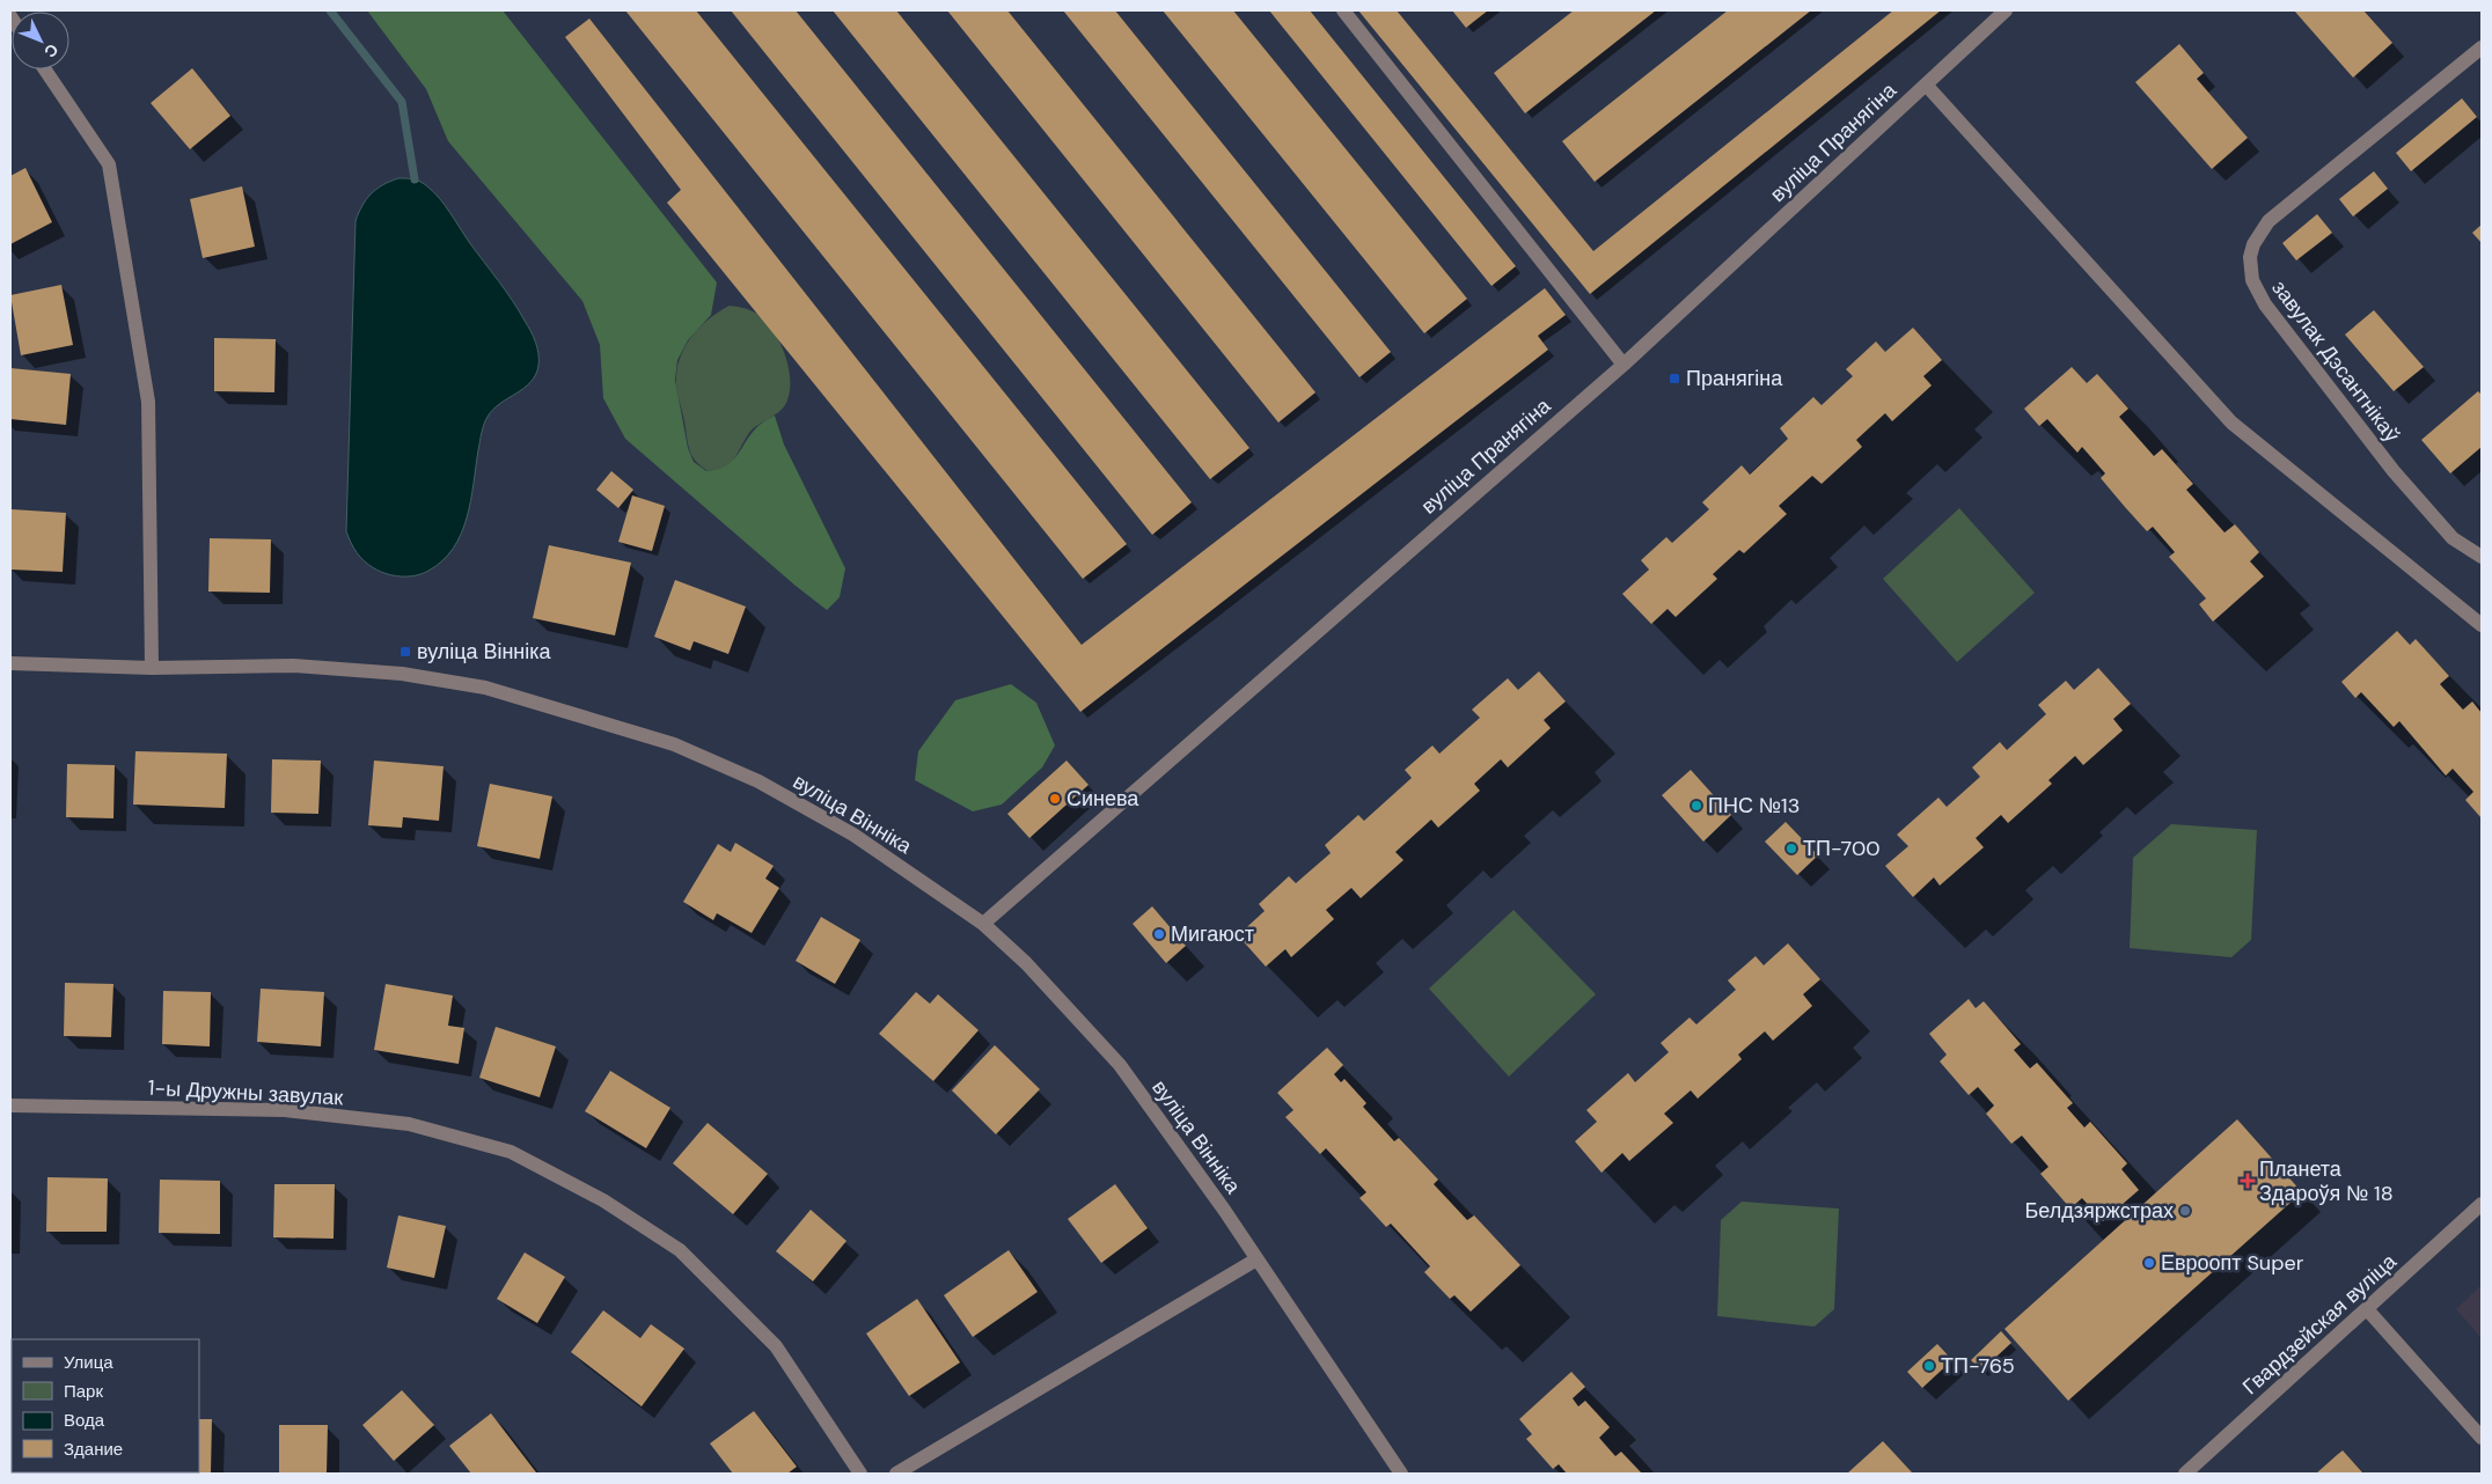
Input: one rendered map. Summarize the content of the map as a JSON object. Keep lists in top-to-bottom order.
{
  "streets": {
    "street": [
      "вуліца Пранягіна",
      "завулак Дэсантнікаў",
      "вуліца Вінніка",
      "1-ы Дружны завулак",
      "Гвардзейская вуліца"
    ]
  },
  "crossings": [
    ["вуліца Пранягіна", "вуліца Вінніка"]
  ],
  "places": {
    "transit": ["Пранягіна", "вуліца Вінніка"],
    "other": [
      "Синева",
      "ПНС №13",
      "ТП-700",
      "Мигаюст",
      "Белдзяржстрах",
      "Евроопт Super",
      "ТП-765"
    ],
    "health": ["Планета Здароўя № 18"]
  },
  "legend": [
    "Улица",
    "Парк",
    "Вода",
    "Здание"
  ],
  "north": "bottom right"
}
